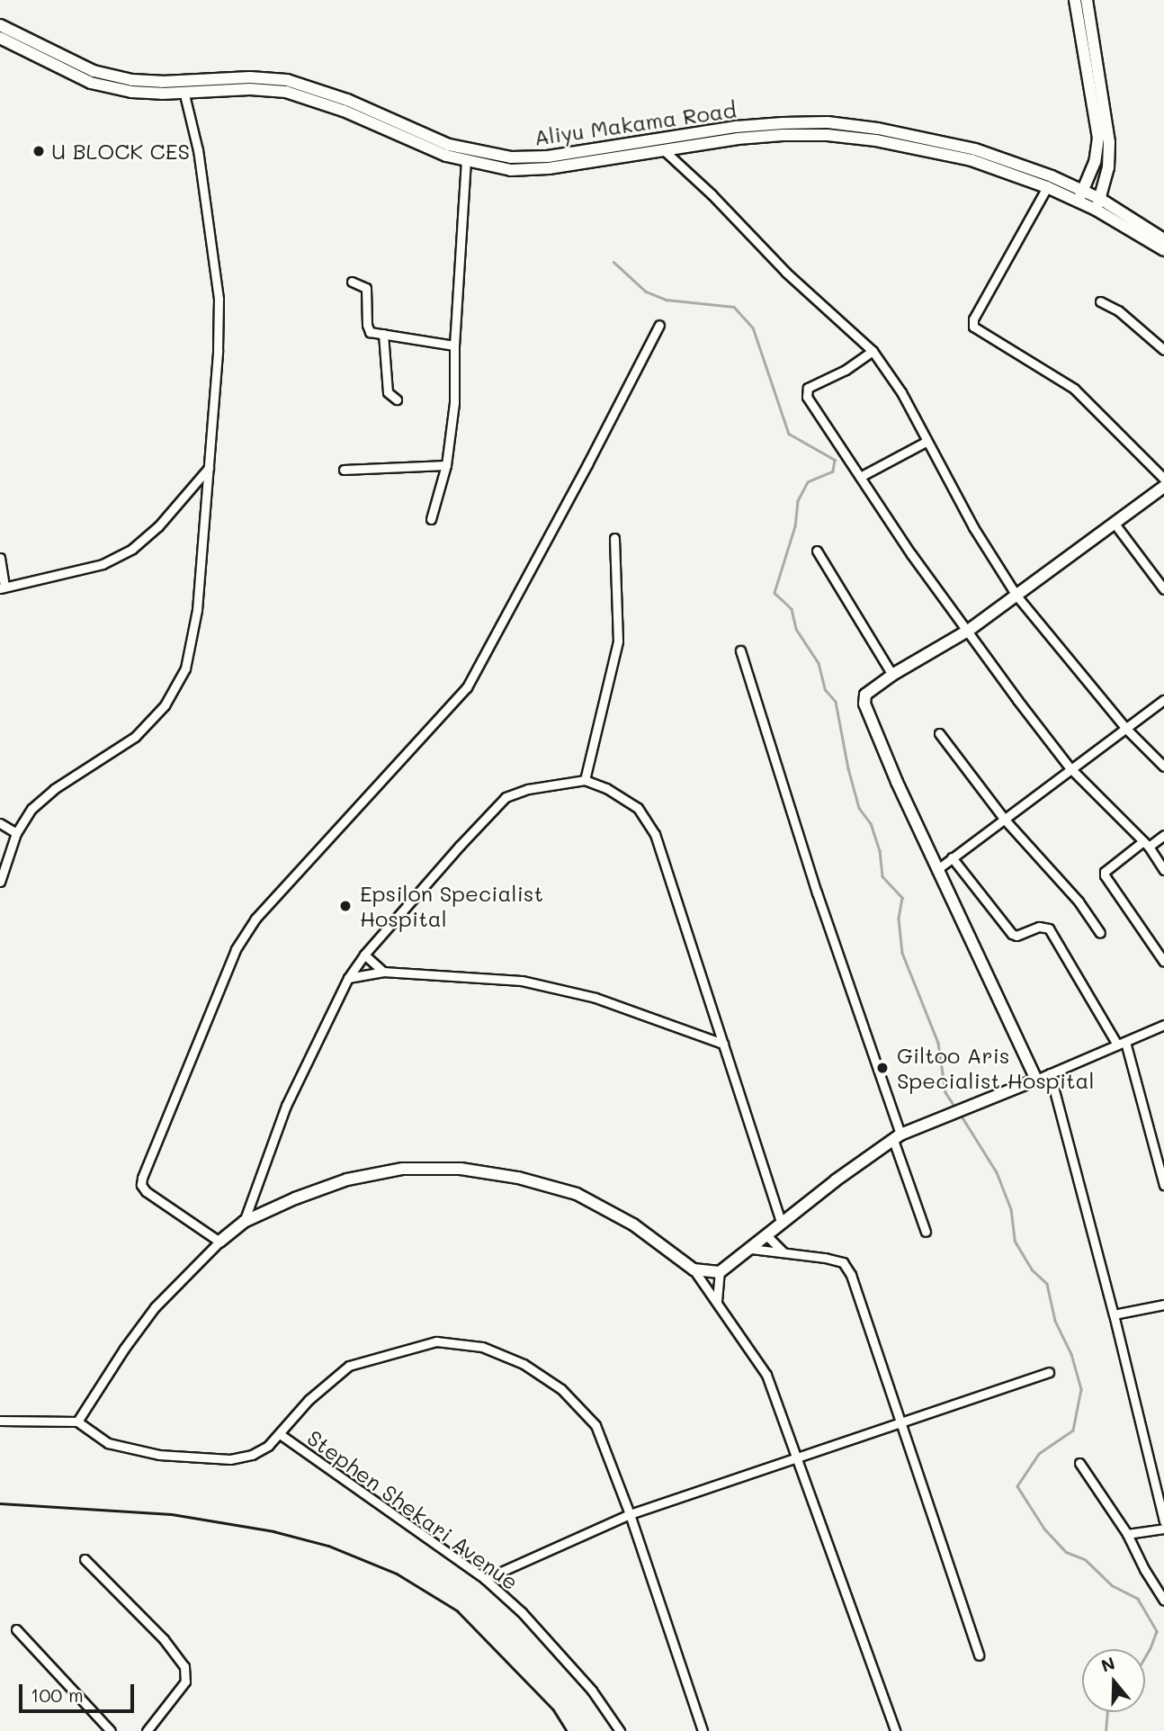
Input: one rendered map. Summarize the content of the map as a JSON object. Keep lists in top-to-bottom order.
{
  "streets": {
    "street": ["Aliyu Makama Road", "Stephen Shekari Avenue"]
  },
  "places": ["U BLOCK CES", "Epsilon Specialist Hospital", "Giltoo Aris Specialist Hospital"],
  "scale_bar": "100 m",
  "north": "top"
}
